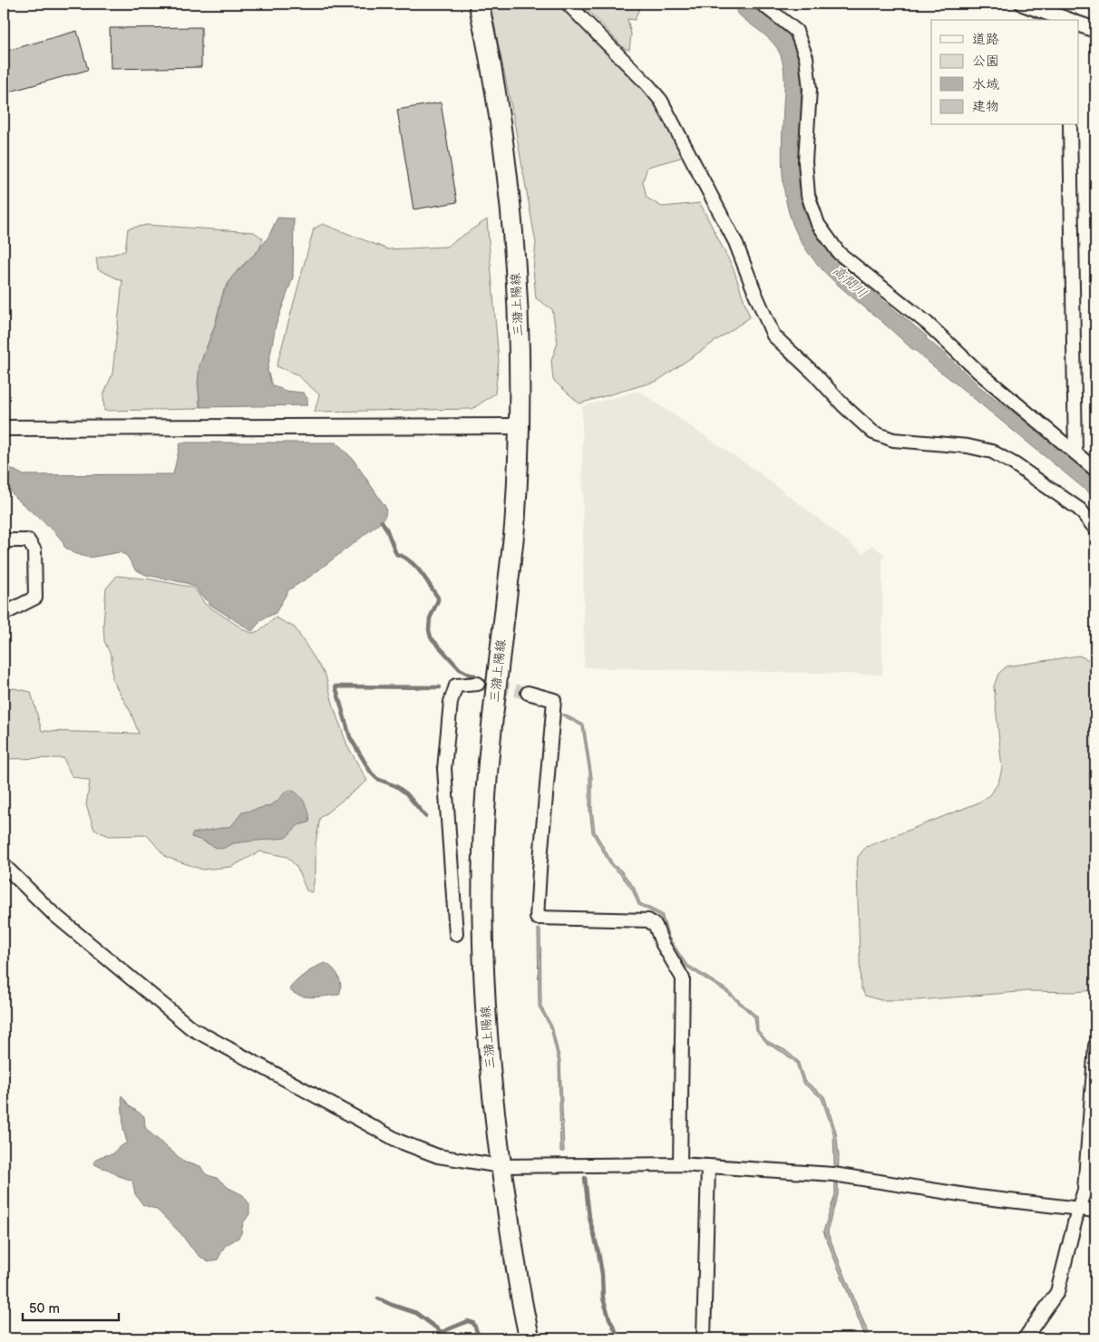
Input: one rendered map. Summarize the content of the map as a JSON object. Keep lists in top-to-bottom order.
{
  "streets": {
    "main road": ["三潴上陽線"]
  },
  "water": ["高間川"],
  "legend": [
    "道路",
    "公園",
    "水域",
    "建物"
  ],
  "scale_bar": "50 m"
}
